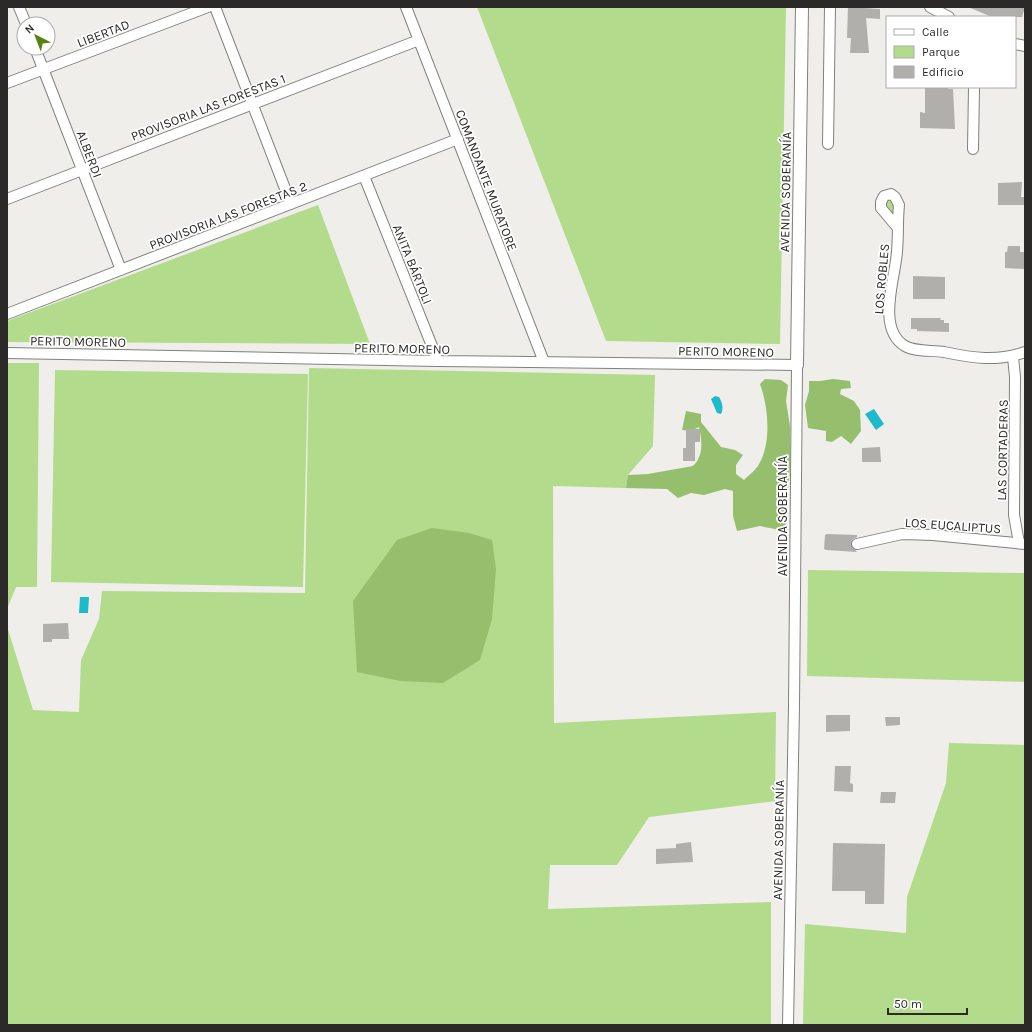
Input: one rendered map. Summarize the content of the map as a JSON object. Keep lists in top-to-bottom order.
{
  "streets": {
    "street": [
      "LIBERTAD",
      "PROVISORIA LAS FORESTAS 1",
      "ALBERDI",
      "COMANDANTE MURATORE",
      "AVENIDA SOBERANÍA",
      "PROVISORIA LAS FORESTAS 2",
      "ANITA BÁRTOLI",
      "LOS ROBLES",
      "PERITO MORENO",
      "LAS CORTADERAS",
      "LOS EUCALIPTUS"
    ]
  },
  "crossings": [
    ["LIBERTAD", "ALBERDI"],
    ["PROVISORIA LAS FORESTAS 1", "ALBERDI"],
    ["PROVISORIA LAS FORESTAS 1", "COMANDANTE MURATORE"],
    ["ALBERDI", "PROVISORIA LAS FORESTAS 2"],
    ["COMANDANTE MURATORE", "PROVISORIA LAS FORESTAS 2"],
    ["COMANDANTE MURATORE", "PERITO MORENO"],
    ["AVENIDA SOBERANÍA", "PERITO MORENO"],
    ["PROVISORIA LAS FORESTAS 2", "ANITA BÁRTOLI"],
    ["ANITA BÁRTOLI", "PERITO MORENO"],
    ["LOS ROBLES", "LAS CORTADERAS"],
    ["LAS CORTADERAS", "LOS EUCALIPTUS"]
  ],
  "legend": ["Calle", "Parque", "Edificio"],
  "scale_bar": "50 m",
  "north": "top left"
}
